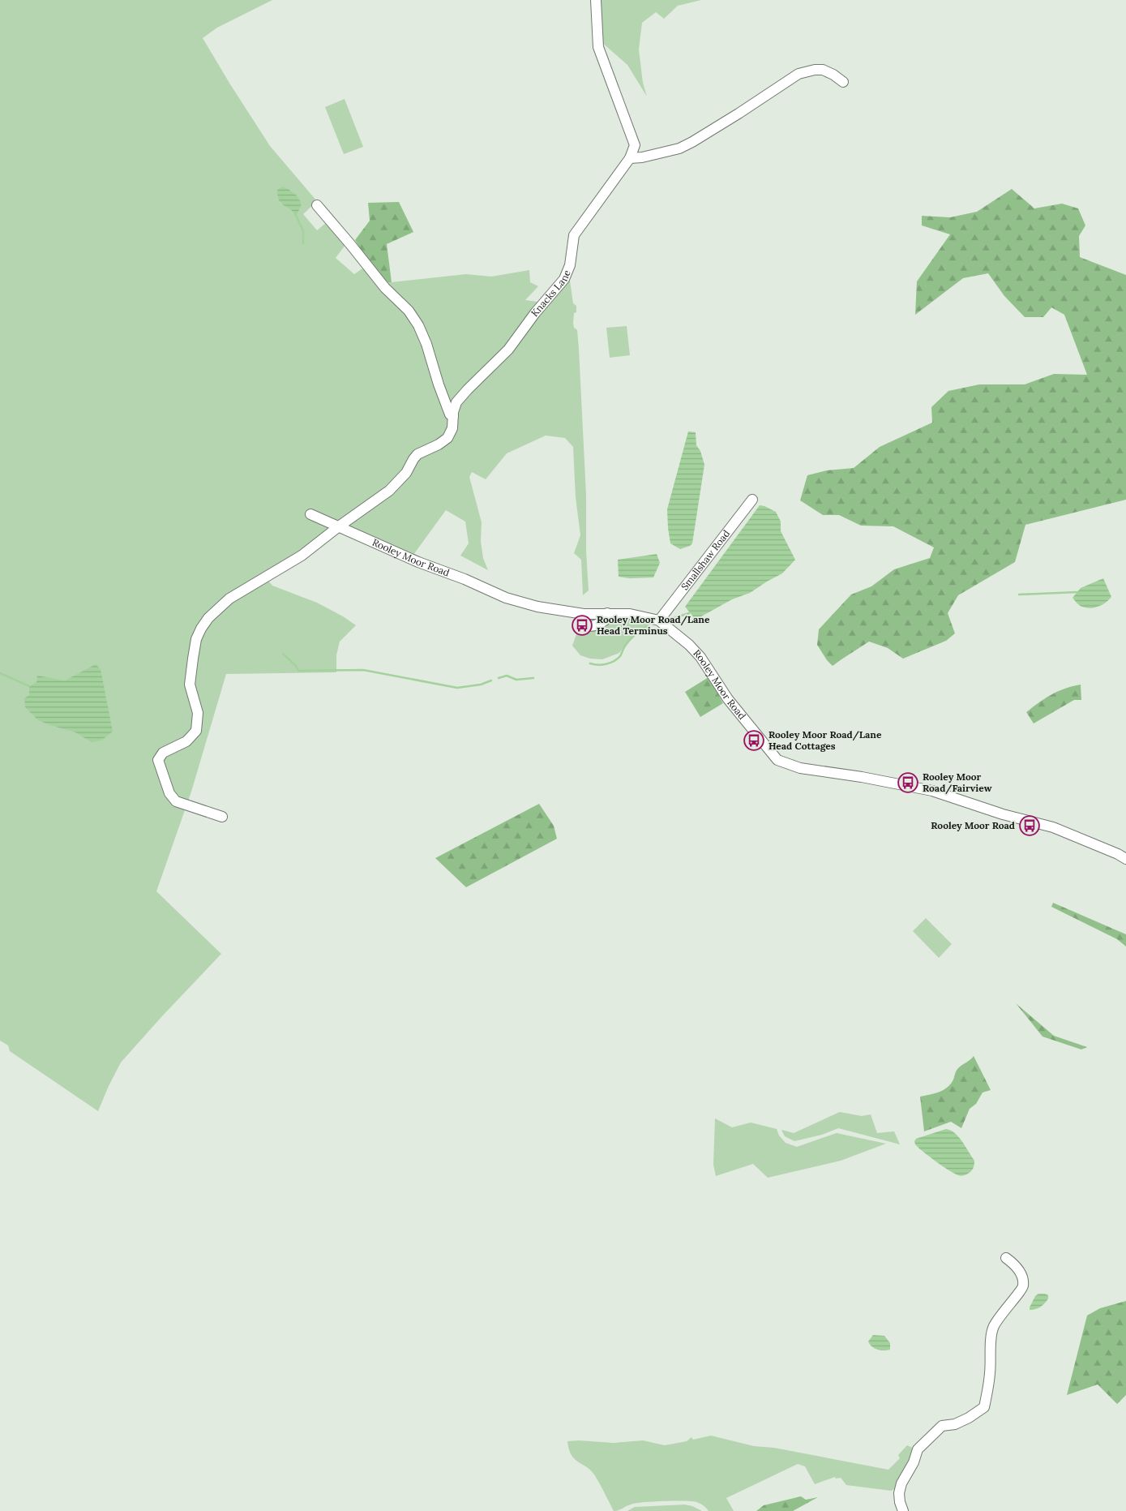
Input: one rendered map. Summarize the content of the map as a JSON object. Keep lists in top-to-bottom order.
{
  "streets": {
    "street": ["Knacks Lane", "Rooley Moor Road", "Smallshaw Road"]
  },
  "crossings": [
    ["Knacks Lane", "Rooley Moor Road"],
    ["Rooley Moor Road", "Smallshaw Road"]
  ],
  "places": {
    "bus stop": [
      "Rooley Moor Road/Lane Head Terminus",
      "Rooley Moor Road/Lane Head Cottages",
      "Rooley Moor Road/Fairview",
      "Rooley Moor Road"
    ]
  }
}
